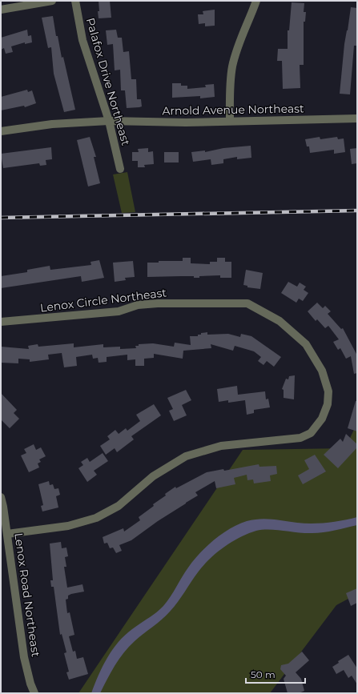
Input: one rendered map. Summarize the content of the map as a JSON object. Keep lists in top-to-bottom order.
{
  "streets": {
    "street": [
      "Palafox Drive Northeast",
      "Arnold Avenue Northeast",
      "Lenox Circle Northeast",
      "Lenox Road Northeast"
    ]
  },
  "crossings": [
    ["Palafox Drive Northeast", "Arnold Avenue Northeast"],
    ["Lenox Circle Northeast", "Lenox Road Northeast"]
  ],
  "scale_bar": "50 m"
}
